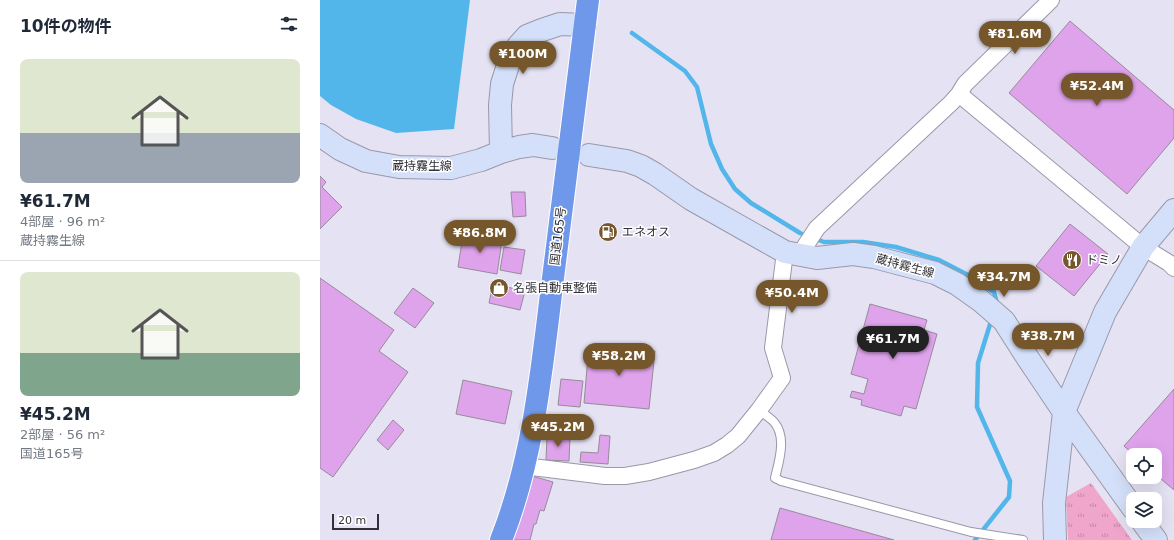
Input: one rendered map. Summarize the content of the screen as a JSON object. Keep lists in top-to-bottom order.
{
  "streets": {
    "highway": ["国道165号"],
    "main road": ["蔵持霧生線"]
  },
  "places": {
    "fuel station": ["エネオス"],
    "restaurant": ["ドミノ"],
    "shop": ["名張自動車整備"]
  },
  "scale_bar": "20 m",
  "page": {
    "heading": "10件の物件",
    "price": [
      "¥81.6M",
      "¥100M",
      "¥52.4M",
      "¥86.8M",
      "¥34.7M",
      "¥50.4M",
      "¥38.7M",
      "¥61.7M",
      "¥58.2M",
      "¥45.2M"
    ],
    "list": [
      {
        "name": "¥61.7M",
        "note": "4部屋 · 96 m² · 蔵持霧生線"
      },
      {
        "name": "¥45.2M",
        "note": "2部屋 · 56 m² · 国道165号"
      }
    ],
    "scale": "20 m"
  }
}
